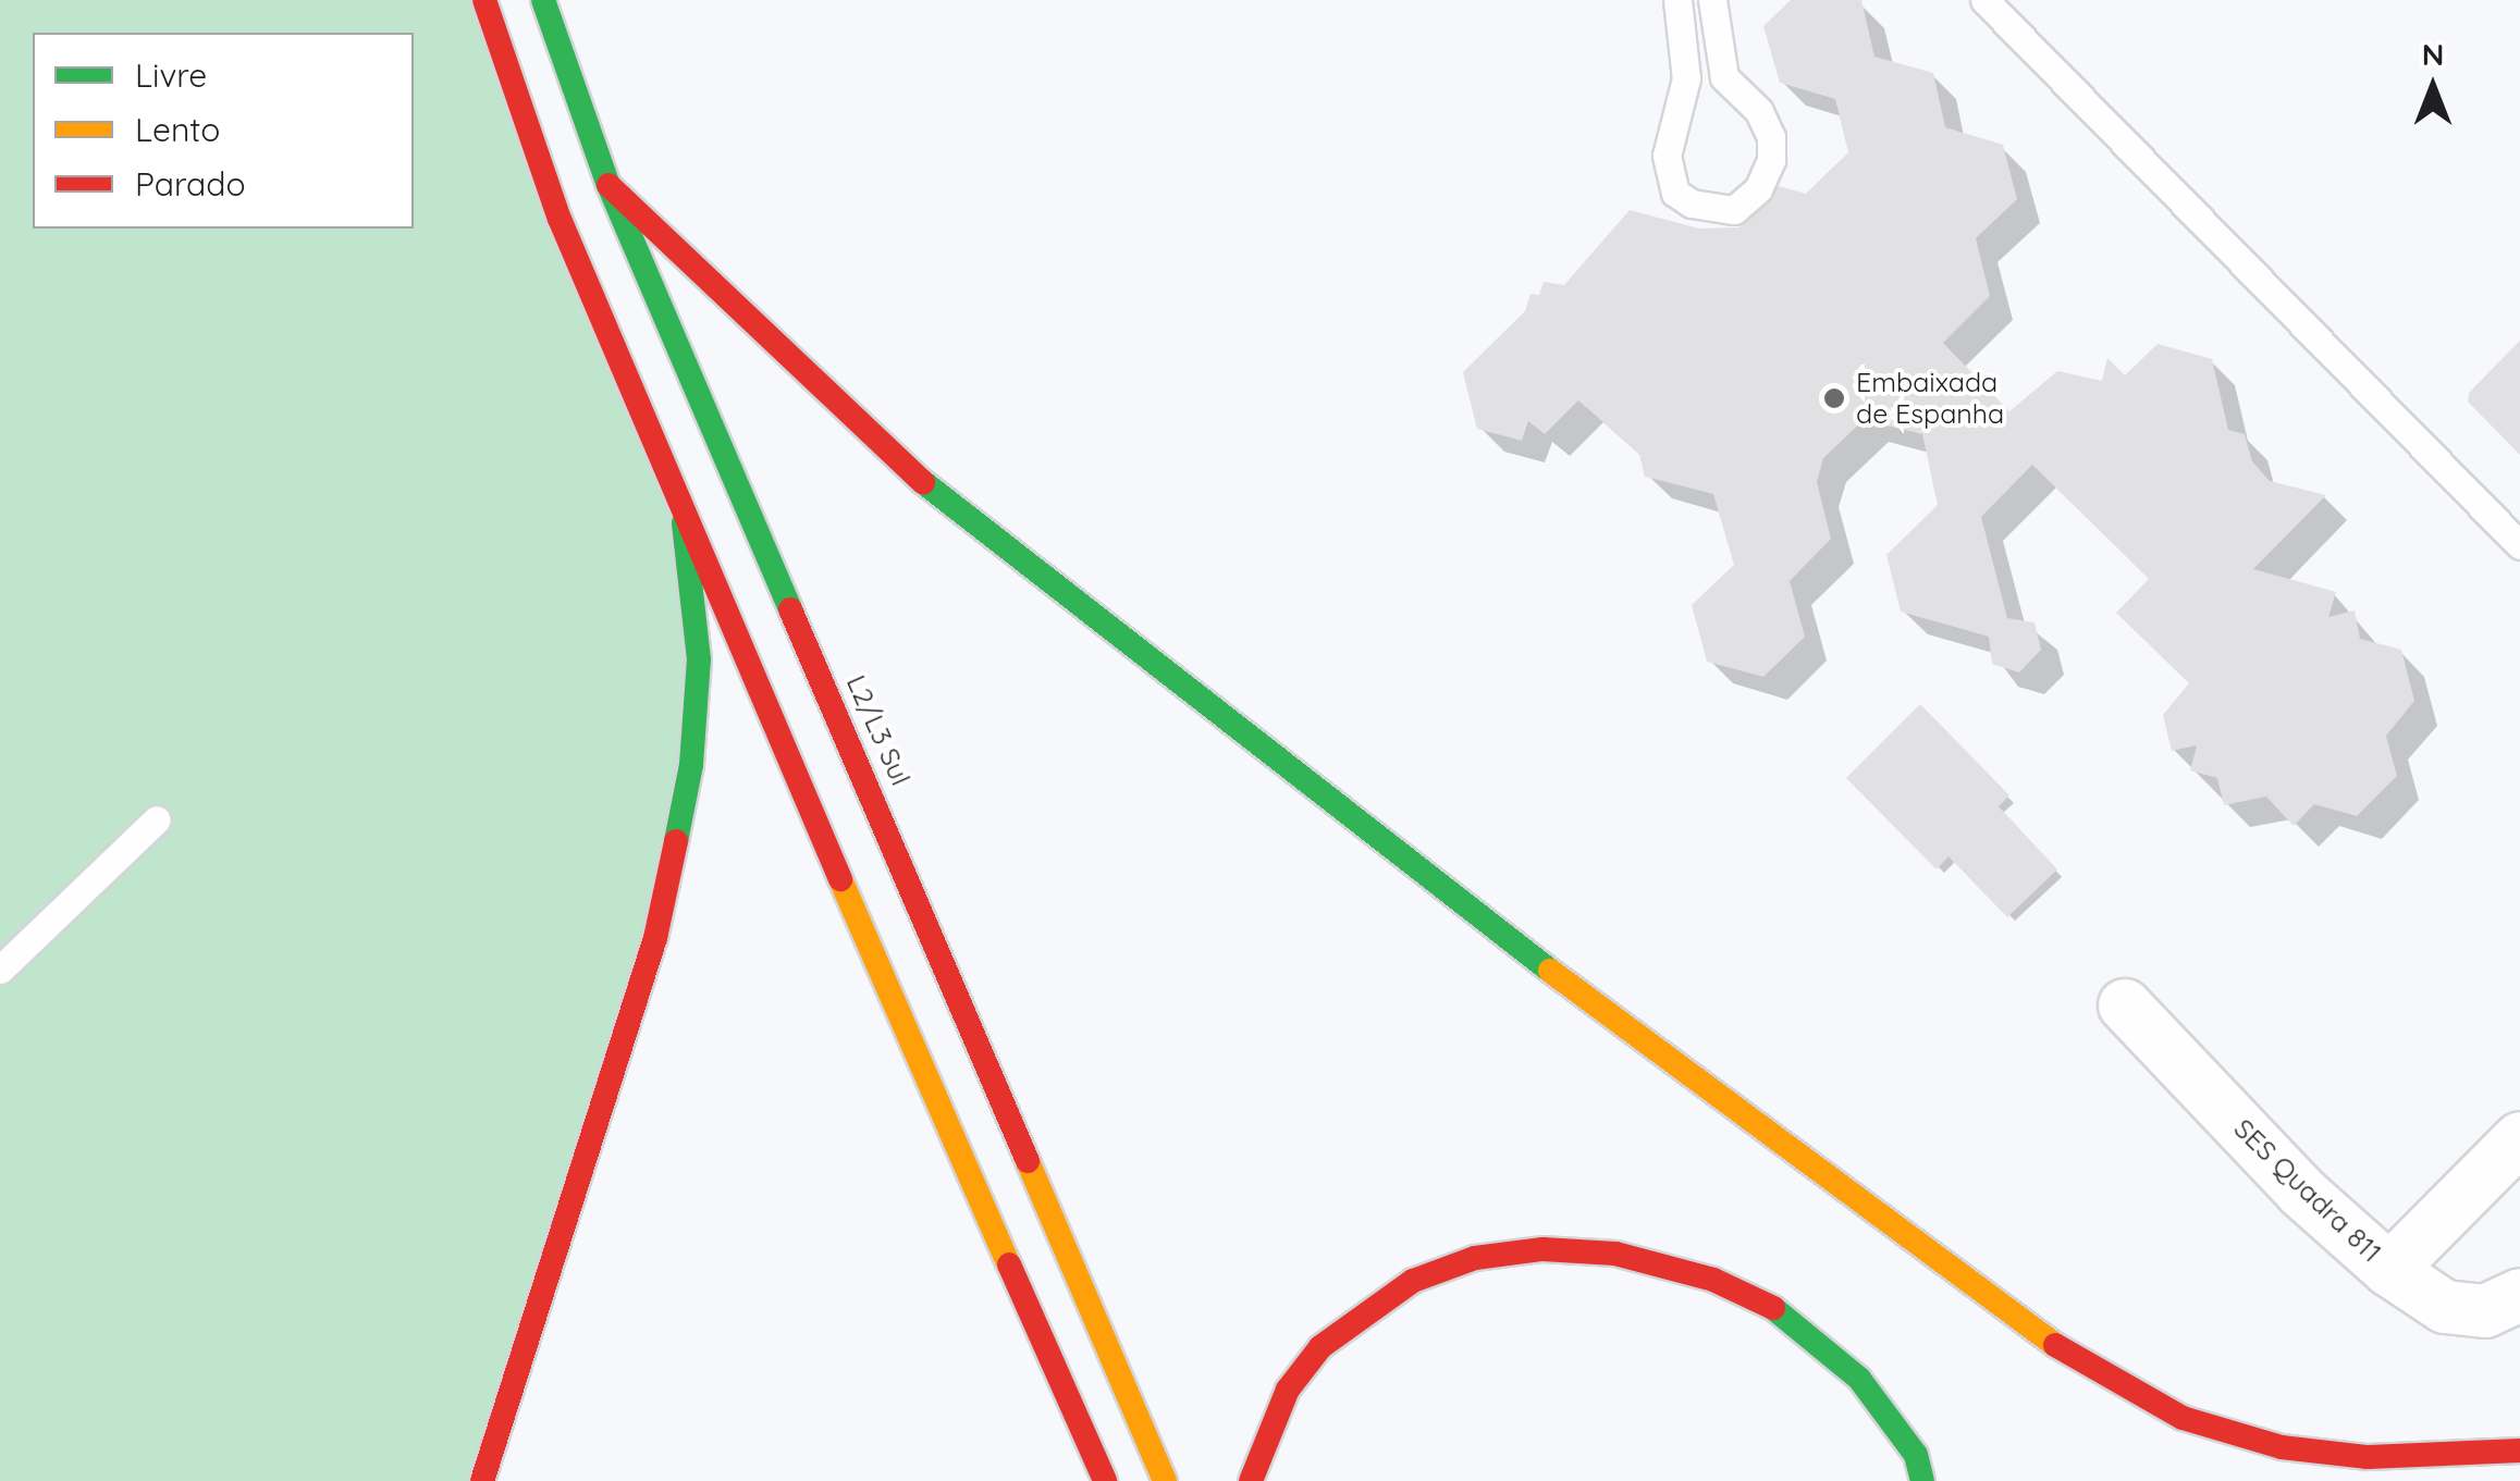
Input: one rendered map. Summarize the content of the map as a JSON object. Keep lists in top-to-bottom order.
{
  "streets": {
    "main road": ["L2/L3 Sul"],
    "street": ["SES Quadra 811"]
  },
  "places": ["Embaixada de Espanha"],
  "legend": ["Livre", "Lento", "Parado"],
  "north": "top"
}
